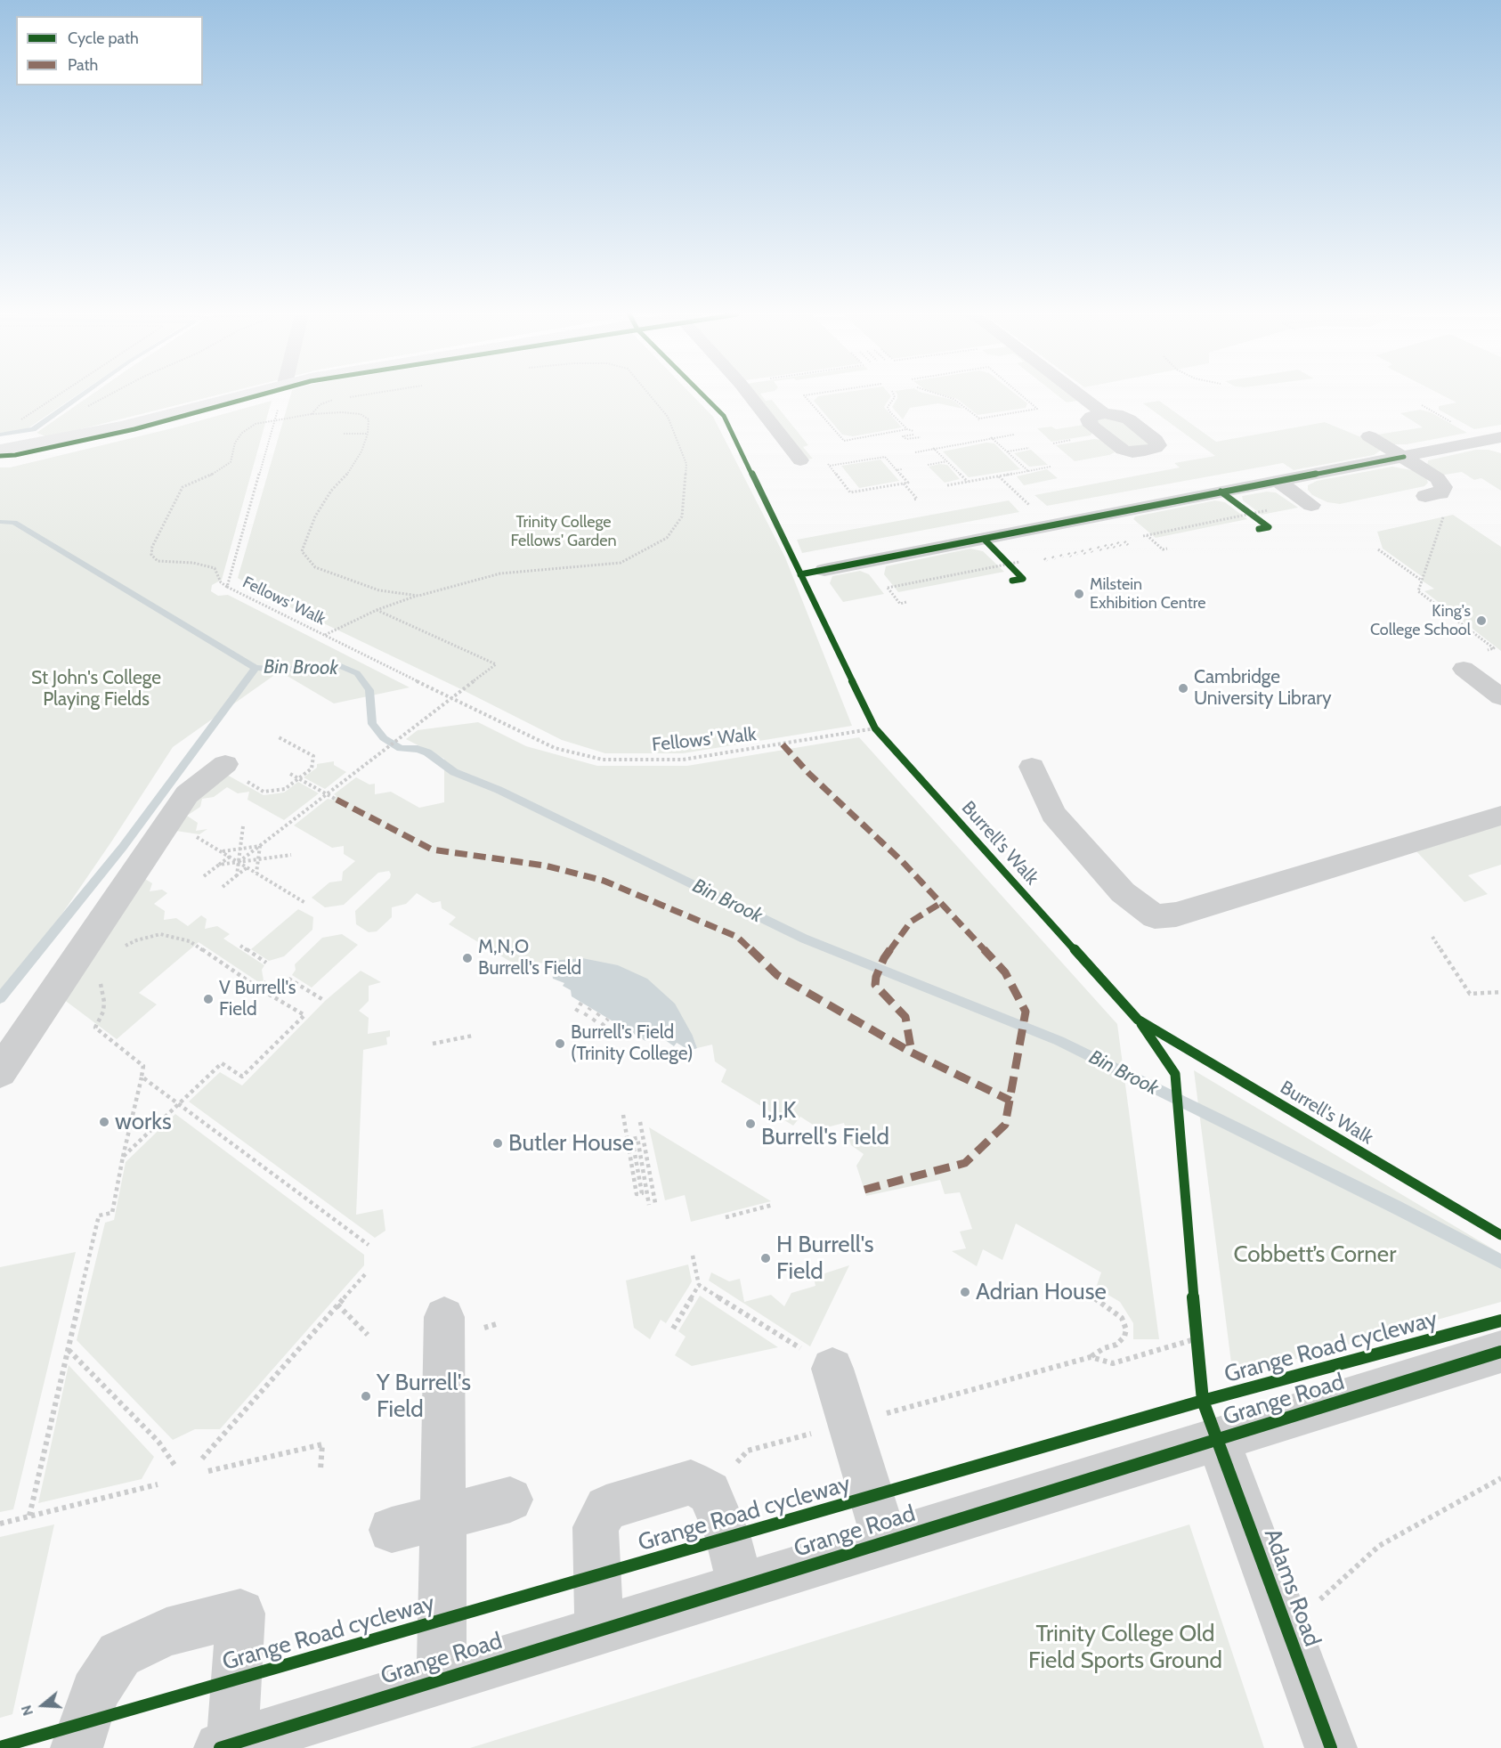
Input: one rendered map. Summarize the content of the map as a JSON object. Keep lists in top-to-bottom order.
{
  "streets": {
    "street": ["Grange Road", "Adams Road"],
    "path": ["Fellows' Walk"],
    "cycle path": ["Burrell's Walk", "Grange Road cycleway"]
  },
  "crossings": [
    ["Grange Road", "Adams Road"]
  ],
  "water": ["Bin Brook"],
  "parks": [
    "Trinity College Fellows' Garden",
    "St John's College Playing Fields",
    "Cobbett’s Corner",
    "Trinity College Old Field Sports Ground"
  ],
  "places": [
    "Milstein Exhibition Centre",
    "King's College School",
    "Cambridge University Library",
    "M,N,O Burrell's Field",
    "V Burrell's Field",
    "Burrell's Field (Trinity College)",
    "works",
    "I,J,K Burrell's Field",
    "Butler House",
    "H Burrell's Field",
    "Adrian House",
    "Y Burrell's Field"
  ],
  "legend": ["Cycle path", "Path"],
  "north": "left"
}
